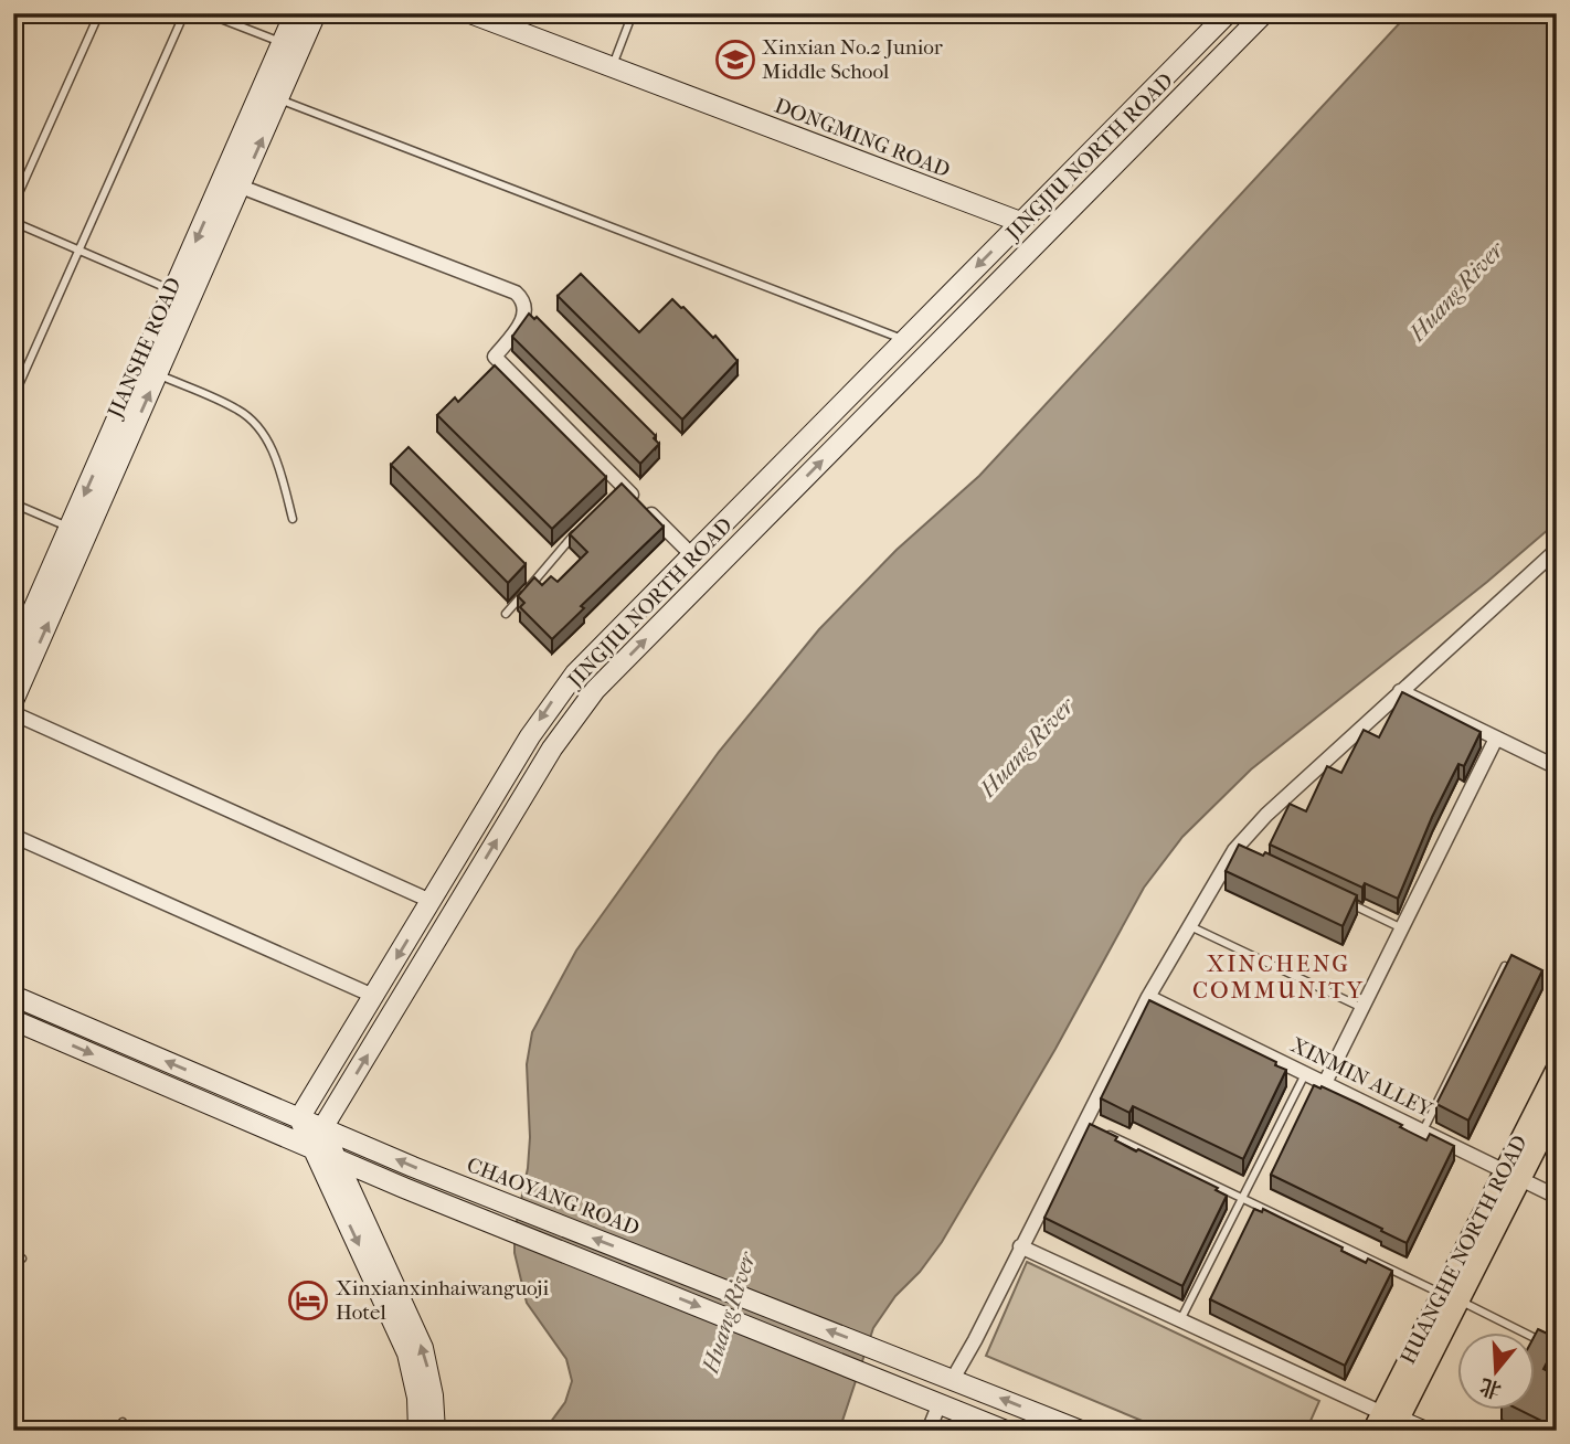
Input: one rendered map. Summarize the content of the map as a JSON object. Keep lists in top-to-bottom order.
{
  "streets": {
    "main road": [
      "DONGMING ROAD",
      "JINGJIU NORTH ROAD",
      "JIANSHE ROAD",
      "CHAOYANG ROAD",
      "HUANGHE NORTH ROAD"
    ],
    "street": ["XINMIN ALLEY"]
  },
  "crossings": [
    ["DONGMING ROAD", "JINGJIU NORTH ROAD"],
    ["JINGJIU NORTH ROAD", "CHAOYANG ROAD"],
    ["XINMIN ALLEY", "HUANGHE NORTH ROAD"]
  ],
  "districts": ["XINCHENG COMMUNITY"],
  "water": ["Huang River"],
  "places": {
    "school or university": ["Xinxian No.2 Junior Middle School"],
    "hotel": ["Xinxianxinhaiwanguoji Hotel"]
  },
  "north": "bottom"
}
